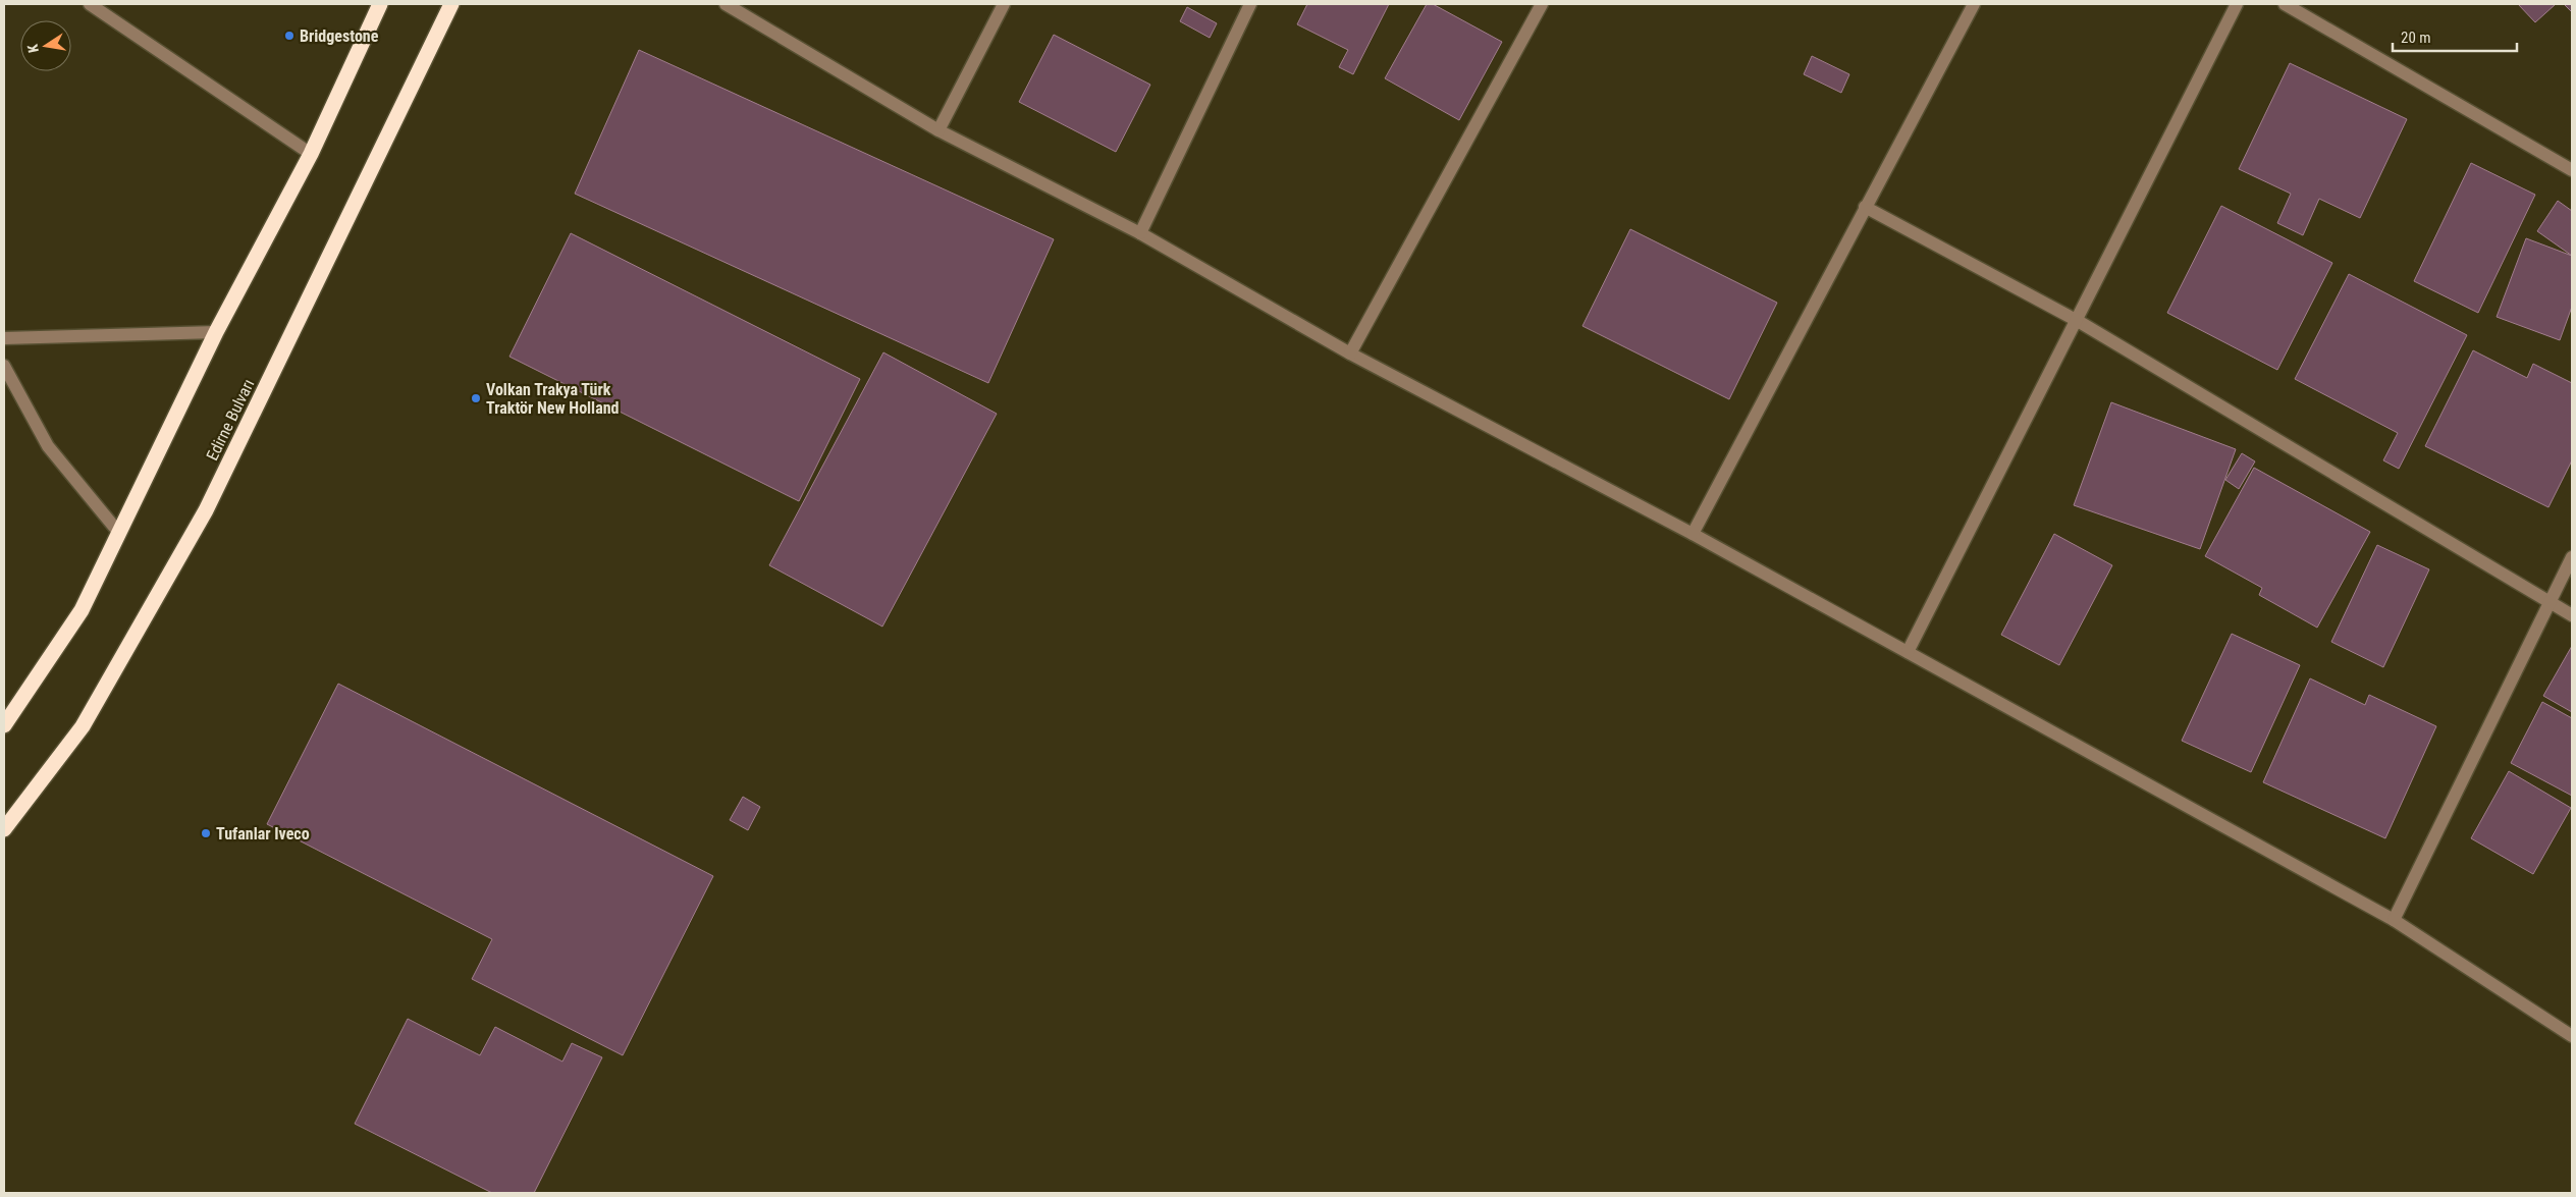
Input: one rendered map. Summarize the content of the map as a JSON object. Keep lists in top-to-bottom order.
{
  "streets": {
    "highway": ["Edirne Bulvarı"]
  },
  "places": ["Bridgestone", "Volkan Trakya Türk Traktör New Holland", "Tufanlar Iveco"],
  "scale_bar": "20 m",
  "north": "left"
}
